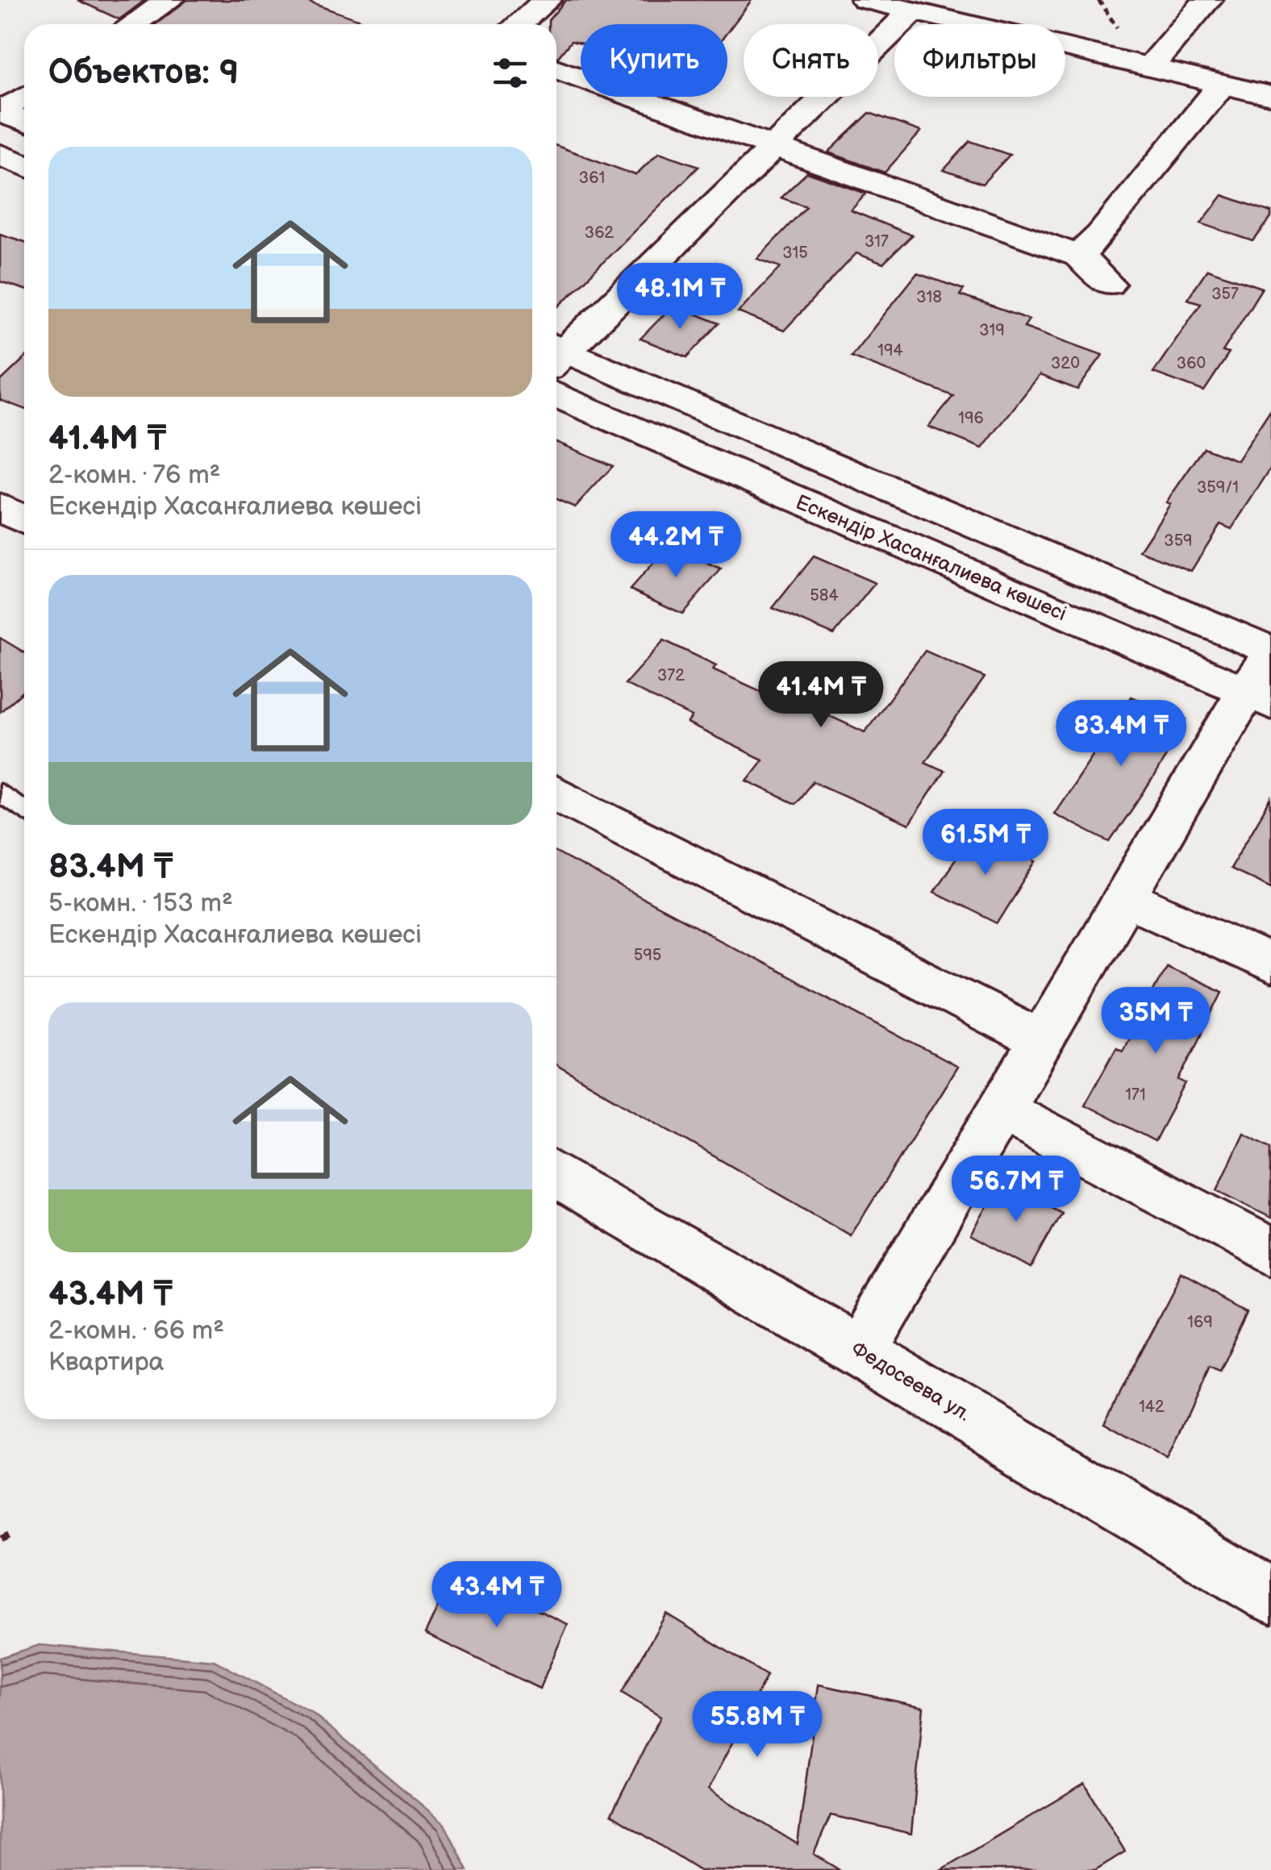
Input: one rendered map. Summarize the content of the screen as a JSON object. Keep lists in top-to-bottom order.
{
  "streets": {
    "street": ["Ескендір Хасанғалиева көшесі", "Федосеева ул."]
  },
  "house_numbers": [
    "361",
    "362",
    "317",
    "315",
    "357",
    "318",
    "319",
    "194",
    "320",
    "360",
    "196",
    "359/1",
    "359",
    "584",
    "372",
    "595",
    "171",
    "169",
    "142"
  ],
  "page": {
    "chip": ["Купить", "Снять", "Фильтры"],
    "heading": "Объектов: 9",
    "list": [
      {
        "name": "41.4M ₸",
        "note": "2-комн. · 76 m² · Ескендір Хасанғалиева көшесі"
      },
      {
        "name": "83.4M ₸",
        "note": "5-комн. · 153 m² · Ескендір Хасанғалиева көшесі"
      },
      {
        "name": "43.4M ₸",
        "note": "2-комн. · 66 m² · Квартира"
      }
    ],
    "price": [
      "48.1M ₸",
      "44.2M ₸",
      "41.4M ₸",
      "83.4M ₸",
      "61.5M ₸",
      "35M ₸",
      "56.7M ₸",
      "43.4M ₸",
      "55.8M ₸"
    ]
  }
}
